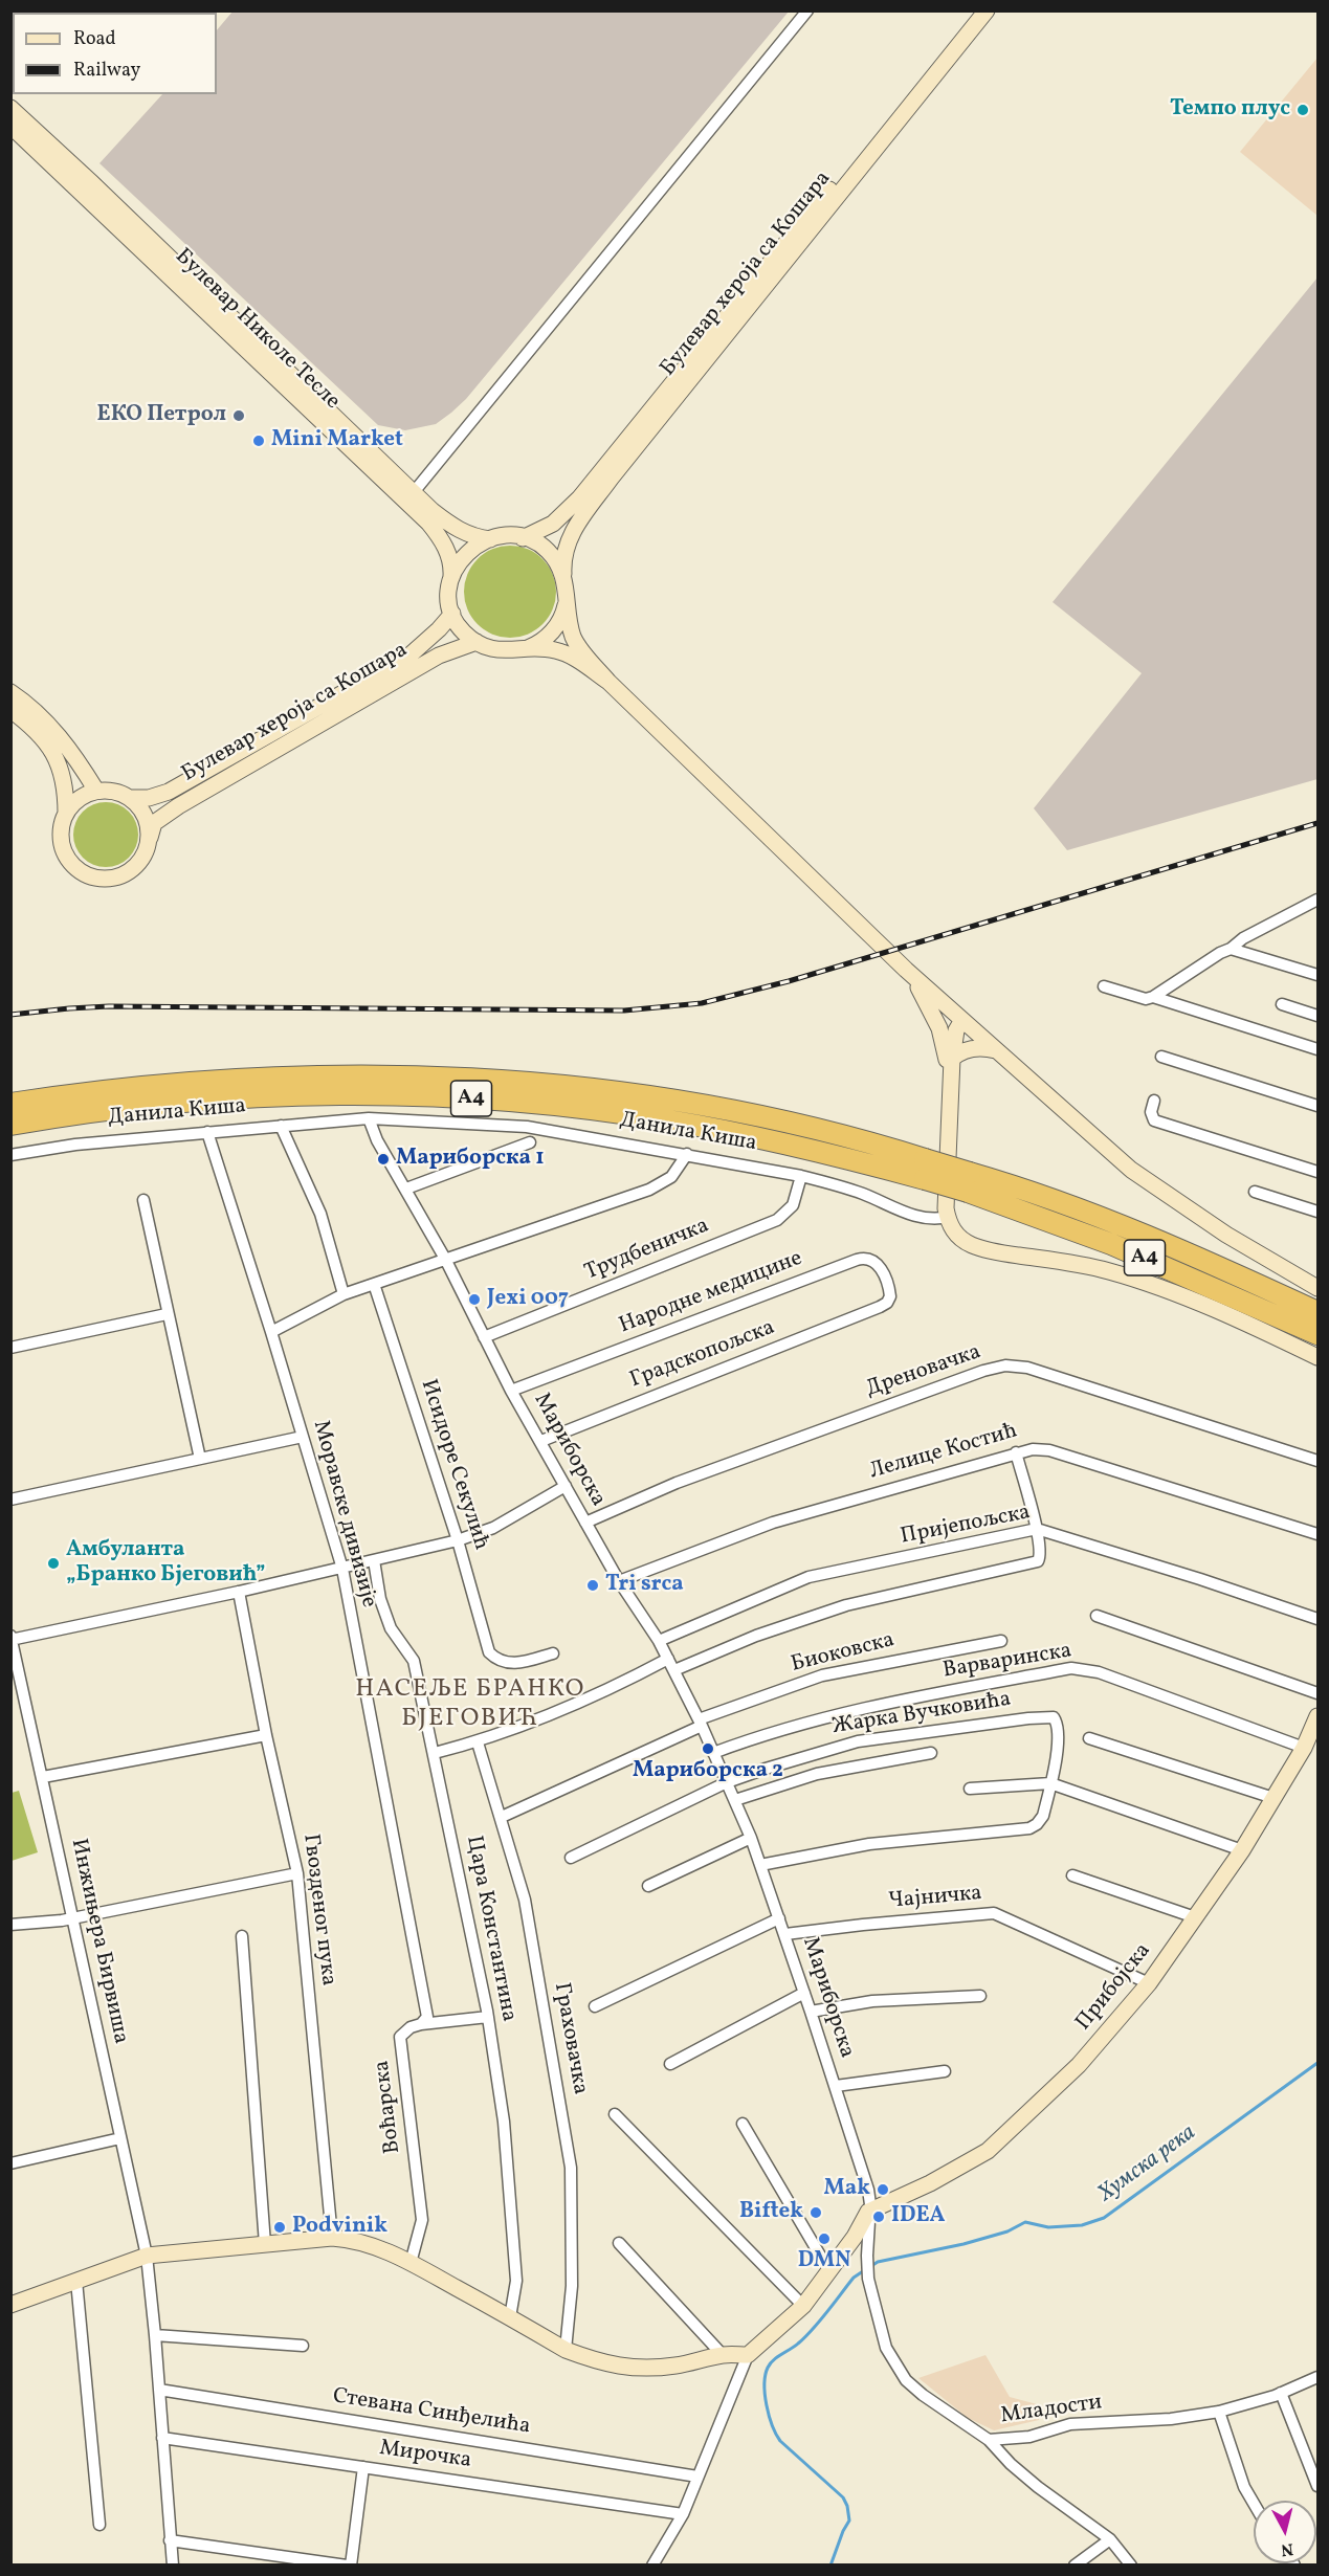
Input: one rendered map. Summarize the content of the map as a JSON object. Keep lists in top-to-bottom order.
{
  "streets": {
    "highway": ["A4"],
    "main road": ["Булевар хероја са Кошара", "Булевар Николе Тесле", "Прибојска"],
    "street": [
      "Данила Киша",
      "Трудбеничка",
      "Народне медицине",
      "Градскопољска",
      "Дреновачка",
      "Мариборска",
      "Лелице Костић",
      "Исидоре Секулић",
      "Моравске дивизије",
      "Пријепољска",
      "Биоковска",
      "Варваринска",
      "Жарка Вучковића",
      "Чајничка",
      "Гвозденог пука",
      "Цара Константина",
      "Инжињера Бирвиша",
      "Граховачка",
      "Воћарска",
      "Младости",
      "Стевана Синђелића",
      "Мирочка"
    ]
  },
  "crossings": [
    ["Булевар хероја са Кошара", "Булевар Николе Тесле"],
    ["Данила Киша", "Трудбеничка"],
    ["Данила Киша", "Мариборска"],
    ["Данила Киша", "Моравске дивизије"],
    ["Трудбеничка", "Мариборска"],
    ["Народне медицине", "Градскопољска"],
    ["Народне медицине", "Мариборска"],
    ["Градскопољска", "Мариборска"],
    ["Дреновачка", "Мариборска"],
    ["Мариборска", "Лелице Костић"],
    ["Мариборска", "Пријепољска"],
    ["Мариборска", "Биоковска"],
    ["Мариборска", "Варваринска"],
    ["Мариборска", "Жарка Вучковића"],
    ["Мариборска", "Чајничка"],
    ["Мариборска", "Прибојска"],
    ["Мариборска", "Младости"],
    ["Моравске дивизије", "Воћарска"],
    ["Биоковска", "Граховачка"],
    ["Варваринска", "Прибојска"],
    ["Чајничка", "Прибојска"],
    ["Инжињера Бирвиша", "Стевана Синђелића"],
    ["Инжињера Бирвиша", "Мирочка"],
    ["Прибојска", "Младости"]
  ],
  "districts": ["НАСЕЉЕ БРАНКО БЈЕГОВИЋ"],
  "water": ["Хумска река"],
  "places": [
    "Темпо плус",
    "ЕКО Петрол",
    "Mini Market",
    "Мариборска 1",
    "Jexi 007",
    "Амбуланта „Бранко Бјеговић”",
    "Tri srca",
    "Мариборска 2",
    "Mak",
    "Biftek",
    "IDEA",
    "Podvinik",
    "DMN"
  ],
  "legend": ["Road", "Railway"],
  "north": "bottom"
}
